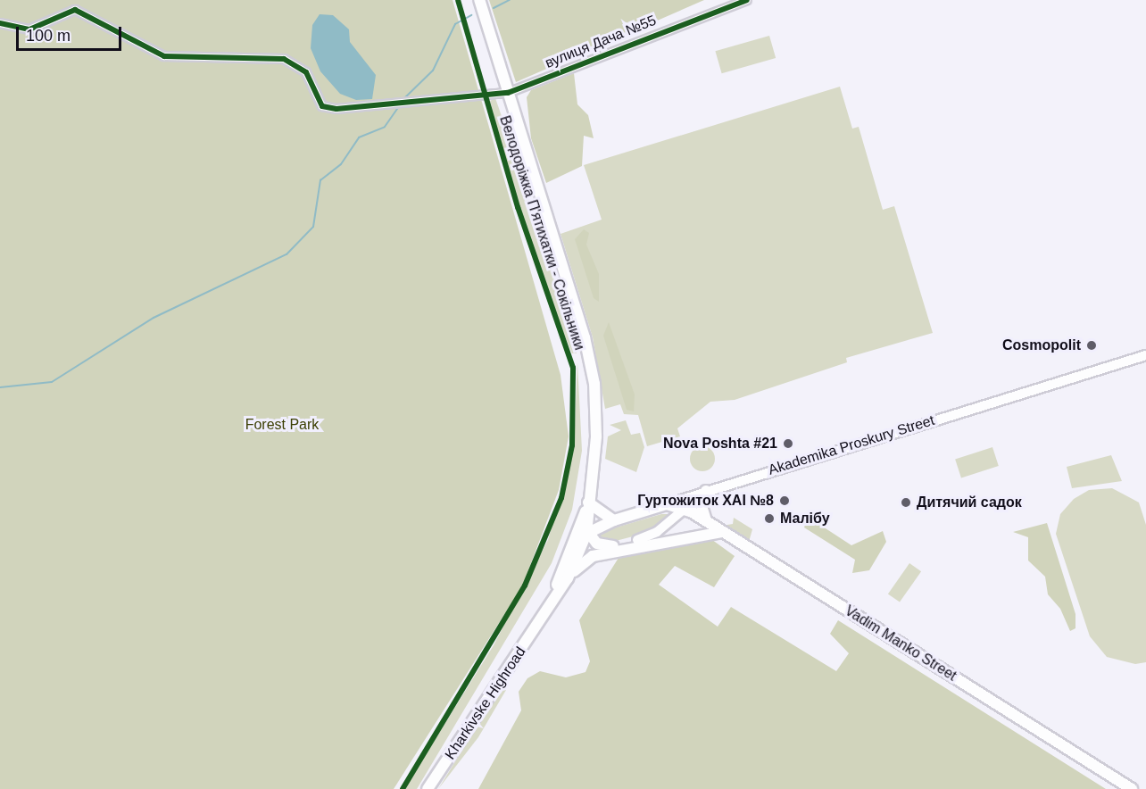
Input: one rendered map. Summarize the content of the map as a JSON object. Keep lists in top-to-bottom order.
{
  "streets": {
    "main road": ["Akademika Proskury Street", "Vadim Manko Street", "Kharkivske Highroad"],
    "street": ["вулиця Дача №55"],
    "cycle path": ["Велодоріжка П'ятихатки - Сокільники"]
  },
  "crossings": [
    ["вулиця Дача №55", "Kharkivske Highroad"],
    ["Akademika Proskury Street", "Vadim Manko Street"],
    ["Akademika Proskury Street", "Kharkivske Highroad"]
  ],
  "parks": ["Forest Park"],
  "places": [
    "Cosmopolit",
    "Nova Poshta #21",
    "Гуртожиток ХАІ №8",
    "Дитячий садок",
    "Малібу"
  ],
  "scale_bar": "100 m"
}
